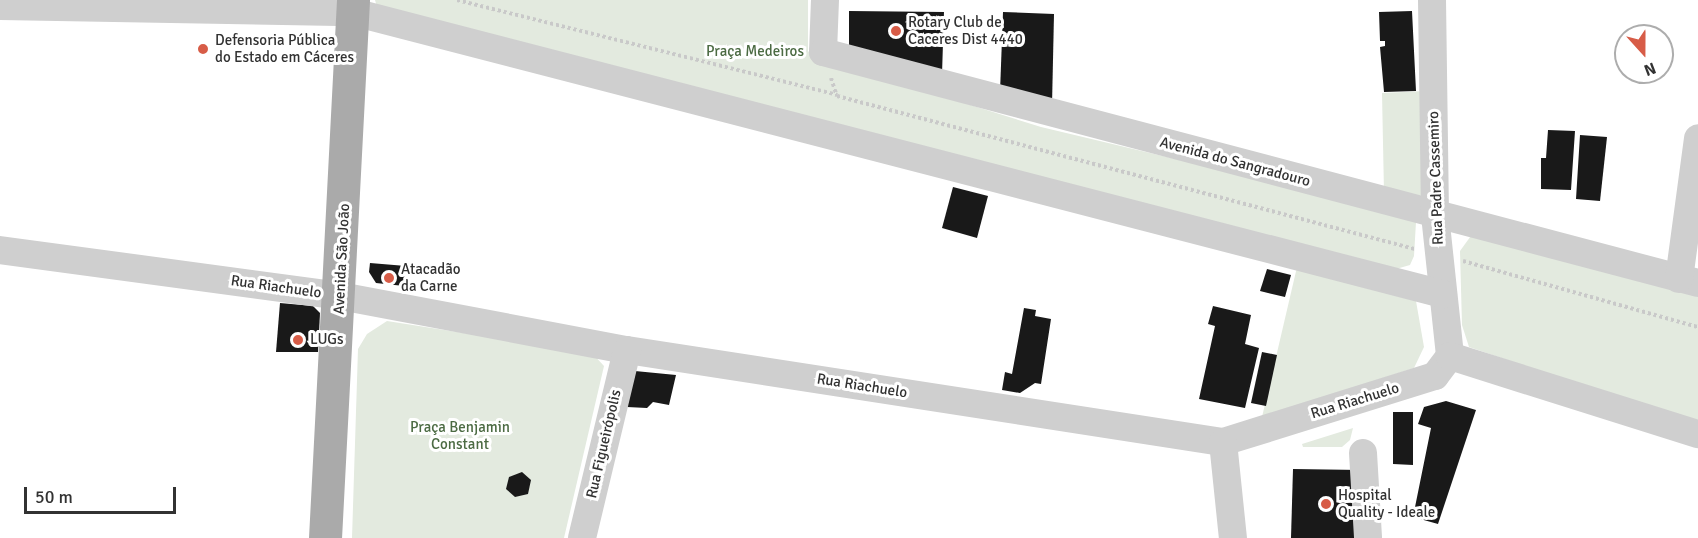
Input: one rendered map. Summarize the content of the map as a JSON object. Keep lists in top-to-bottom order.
{
  "streets": {
    "main road": ["Avenida São João"],
    "street": [
      "Avenida do Sangradouro",
      "Rua Padre Cassemiro",
      "Rua Riachuelo",
      "Rua Figueirópolis"
    ]
  },
  "crossings": [
    ["Avenida do Sangradouro", "Rua Padre Cassemiro"],
    ["Rua Padre Cassemiro", "Rua Riachuelo"],
    ["Avenida São João", "Rua Riachuelo"],
    ["Rua Riachuelo", "Rua Figueirópolis"]
  ],
  "parks": ["Praça Medeiros", "Praça Benjamin Constant"],
  "places": [
    "Rotary Club de Caceres Dist 4440",
    "Defensoria Pública do Estado em Cáceres",
    "Atacadão da Carne",
    "LUGs",
    "Hospital Quality - Ideale"
  ],
  "scale_bar": "50 m",
  "north": "bottom"
}
